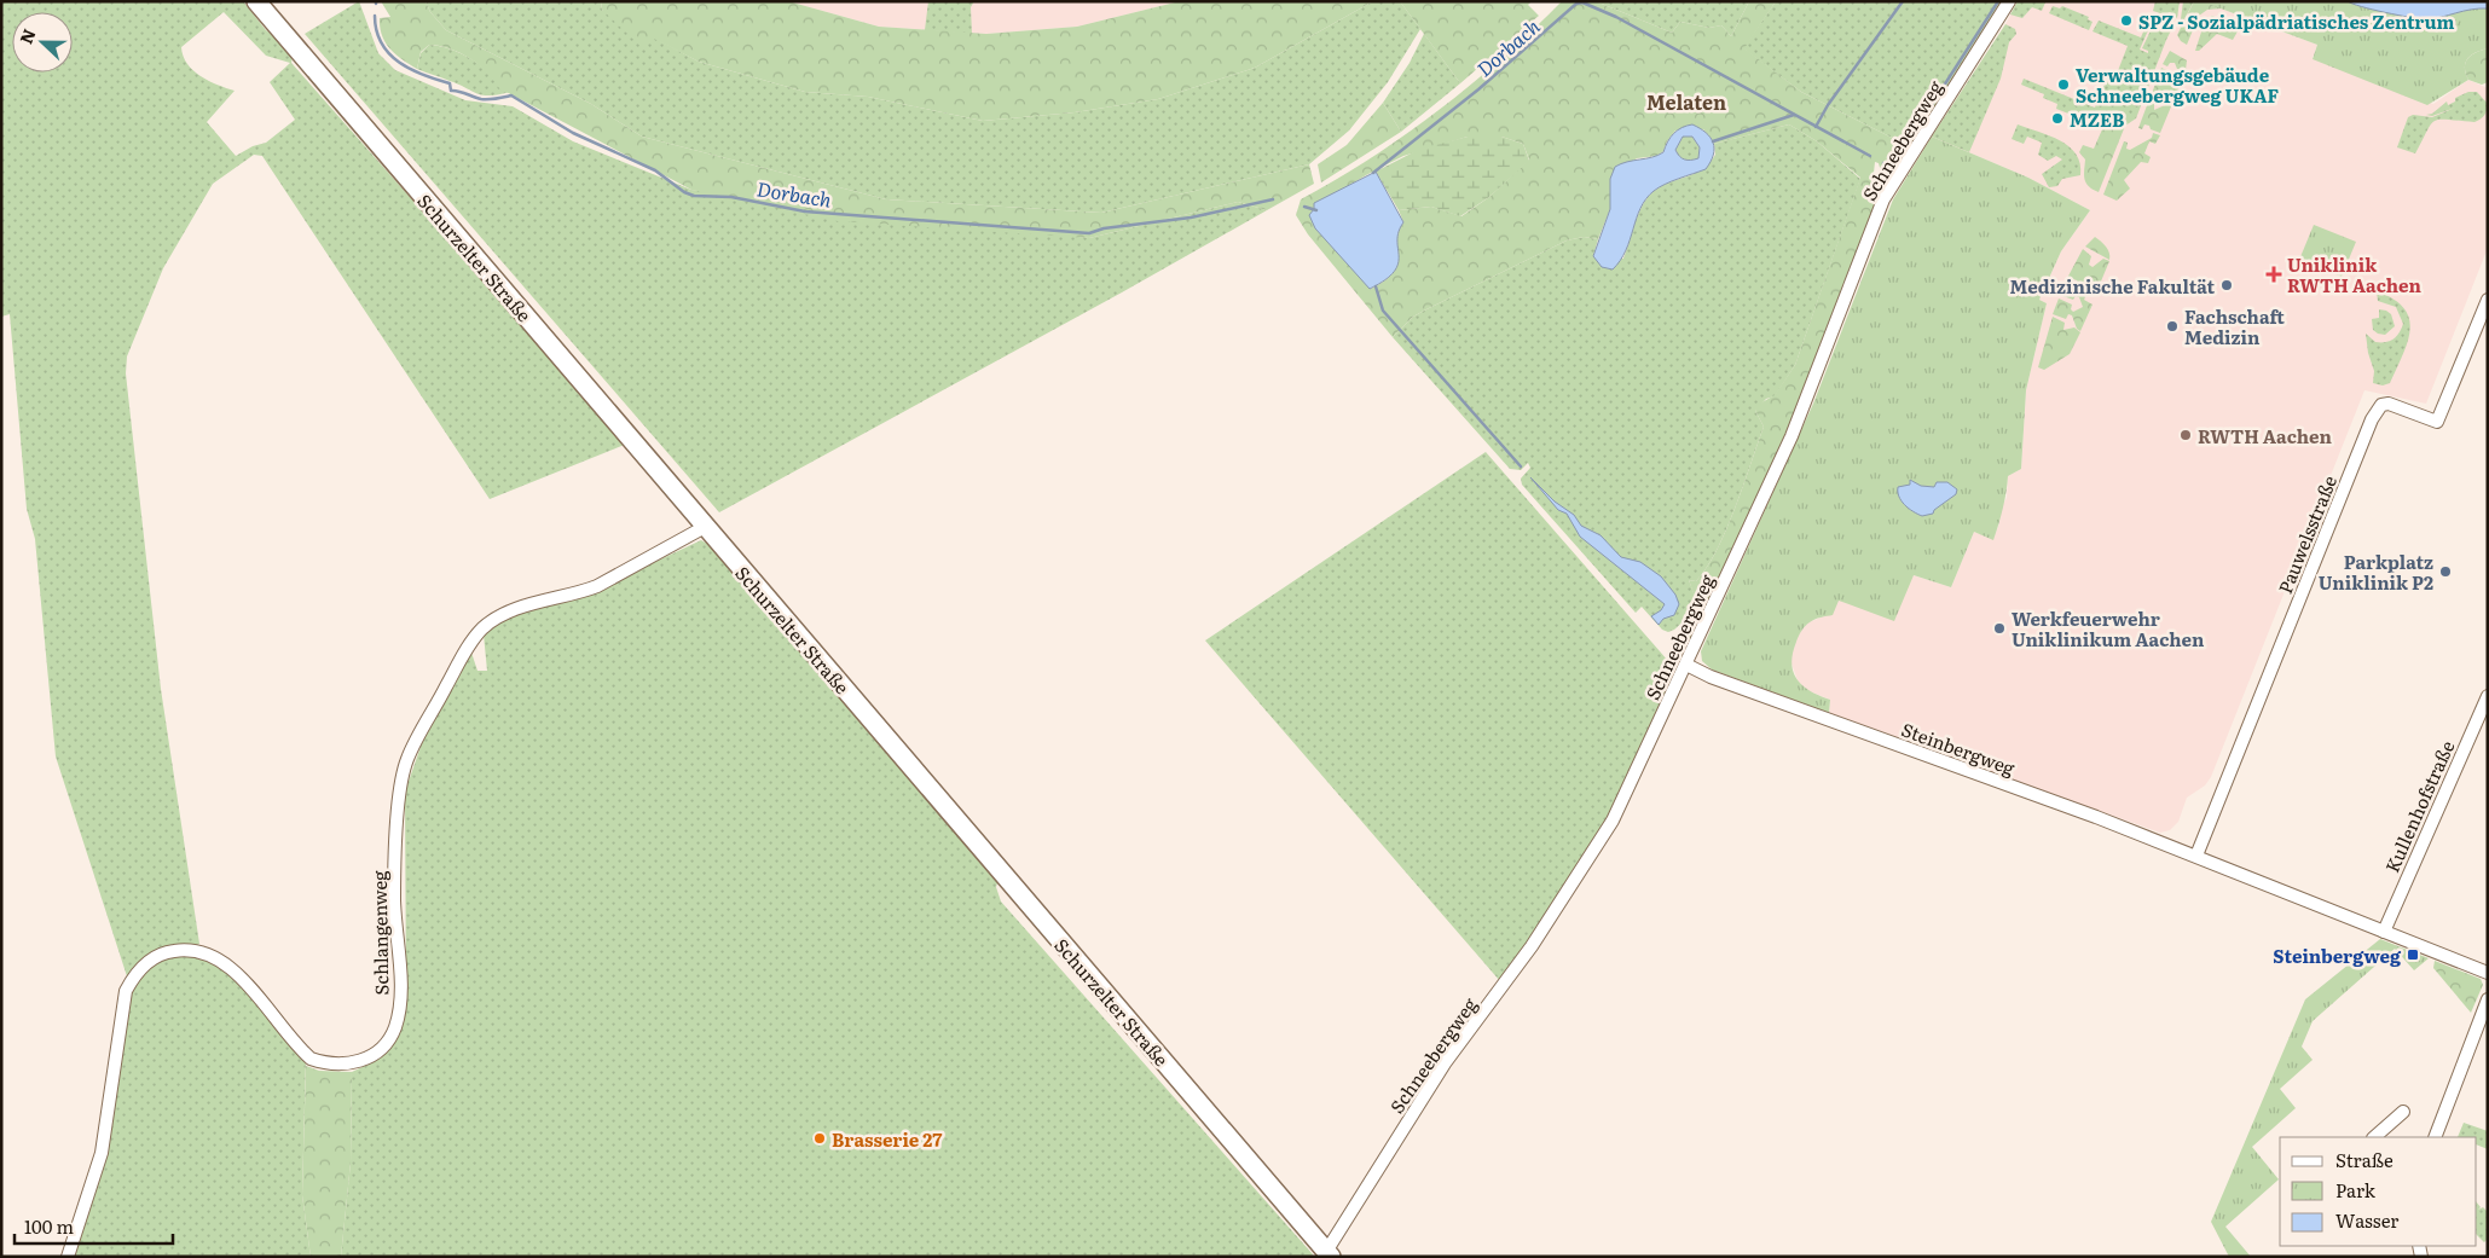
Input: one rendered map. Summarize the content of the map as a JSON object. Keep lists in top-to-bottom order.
{
  "streets": {
    "street": [
      "Schneebergweg",
      "Schurzelter Straße",
      "Pauwelsstraße",
      "Steinbergweg",
      "Kullenhofstraße",
      "Schlangenweg"
    ]
  },
  "crossings": [
    ["Schneebergweg", "Schurzelter Straße"],
    ["Schneebergweg", "Steinbergweg"],
    ["Schurzelter Straße", "Schlangenweg"],
    ["Pauwelsstraße", "Steinbergweg"],
    ["Steinbergweg", "Kullenhofstraße"]
  ],
  "districts": ["Melaten"],
  "water": ["Dorbach"],
  "places": {
    "other": [
      "SPZ - Sozialpädriatisches Zentrum",
      "Verwaltungsgebäude Schneebergweg UKAF",
      "MZEB",
      "Medizinische Fakultät",
      "Fachschaft Medizin",
      "RWTH Aachen",
      "Parkplatz Uniklinik P2",
      "Werkfeuerwehr Uniklinikum Aachen",
      "Brasserie 27"
    ],
    "health": ["Uniklinik RWTH Aachen"],
    "transit": ["Steinbergweg"]
  },
  "legend": ["Straße", "Park", "Wasser"],
  "scale_bar": "100 m",
  "north": "left"
}
